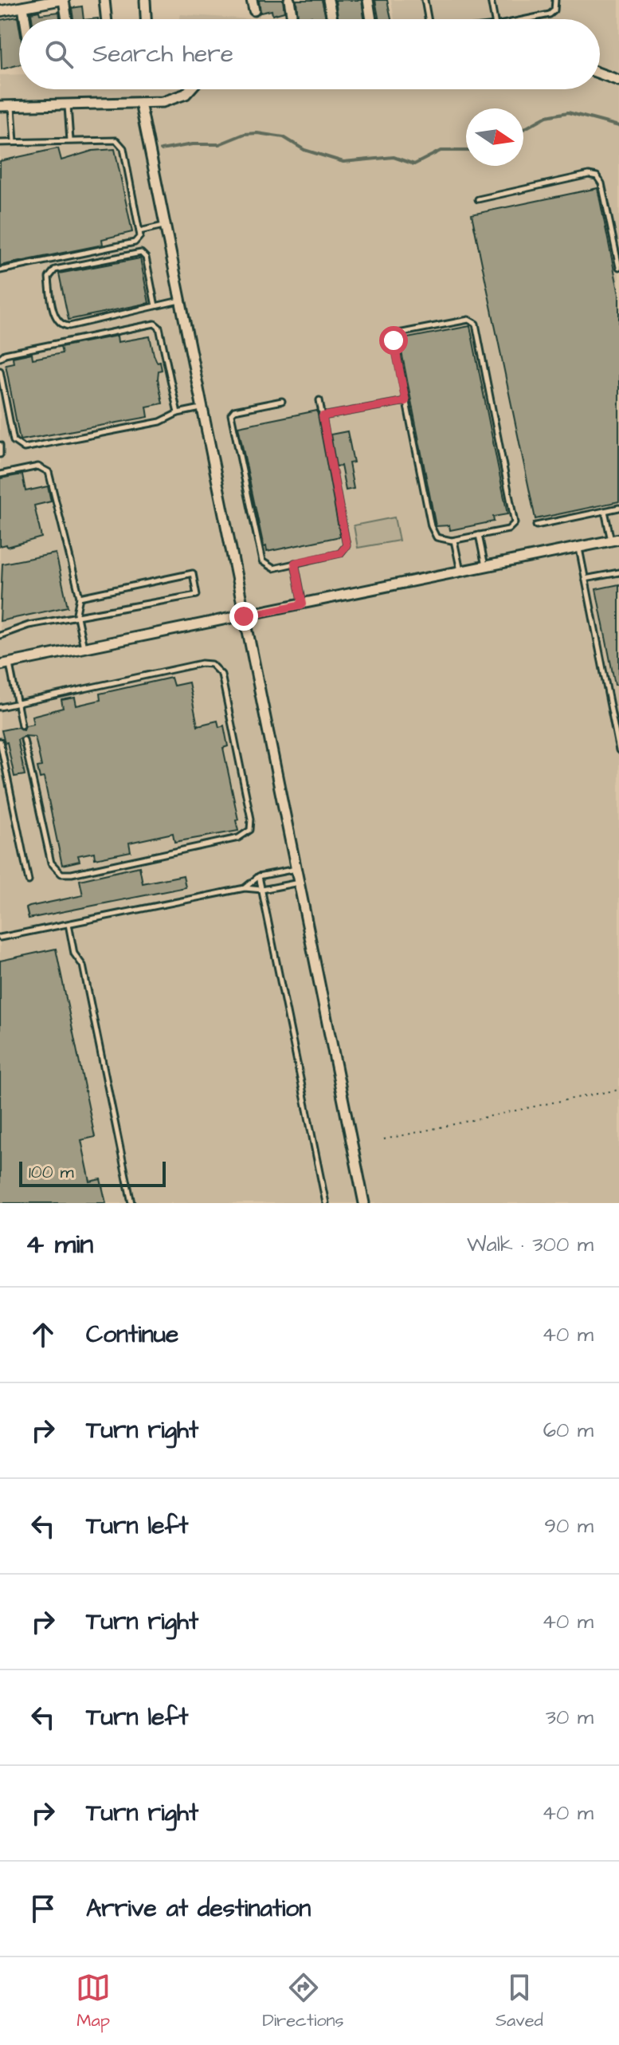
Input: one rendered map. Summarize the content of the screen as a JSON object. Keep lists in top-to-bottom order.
{
  "scale_bar": "100 m",
  "north": "right",
  "page": {
    "search": "Search here",
    "scale": "100 m",
    "heading": ["4 min", "Walk · 300 m"],
    "list": [
      ["Continue", "40 m"],
      ["Turn right", "60 m"],
      ["Turn left", "90 m"],
      ["Turn right", "40 m"],
      ["Turn left", "30 m"],
      ["Turn right", "40 m"],
      "Arrive at destination"
    ],
    "nav": ["Map", "Directions", "Saved"]
  }
}
